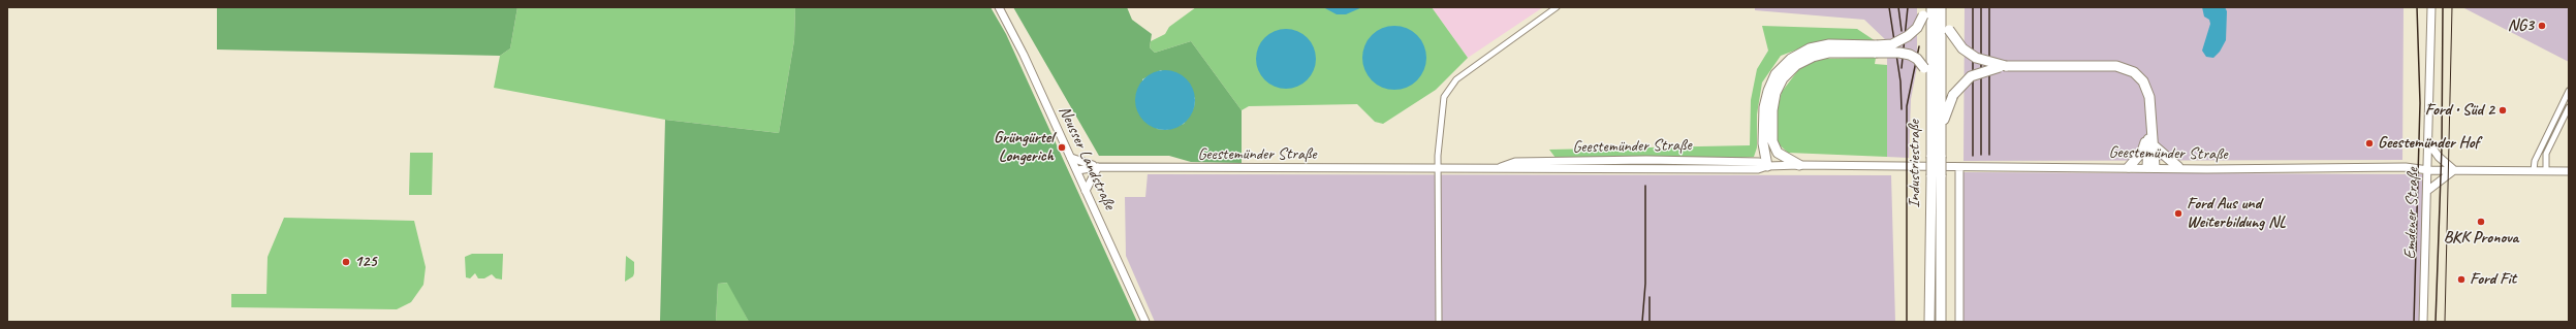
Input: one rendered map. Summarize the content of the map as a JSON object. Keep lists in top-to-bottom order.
{
  "streets": {
    "highway": ["Industriestraße"],
    "street": ["Geestemünder Straße", "Neusser Landstraße", "Emdener Straße"]
  },
  "crossings": [
    ["Geestemünder Straße", "Neusser Landstraße"],
    ["Geestemünder Straße", "Emdener Straße"]
  ],
  "places": [
    "NG3",
    "Ford • Süd 2",
    "Geestemünder Hof",
    "Grüngürtel Longerich",
    "Ford Aus und Weiterbildung NL",
    "BKK Pronova",
    "125",
    "Ford Fit"
  ]
}
